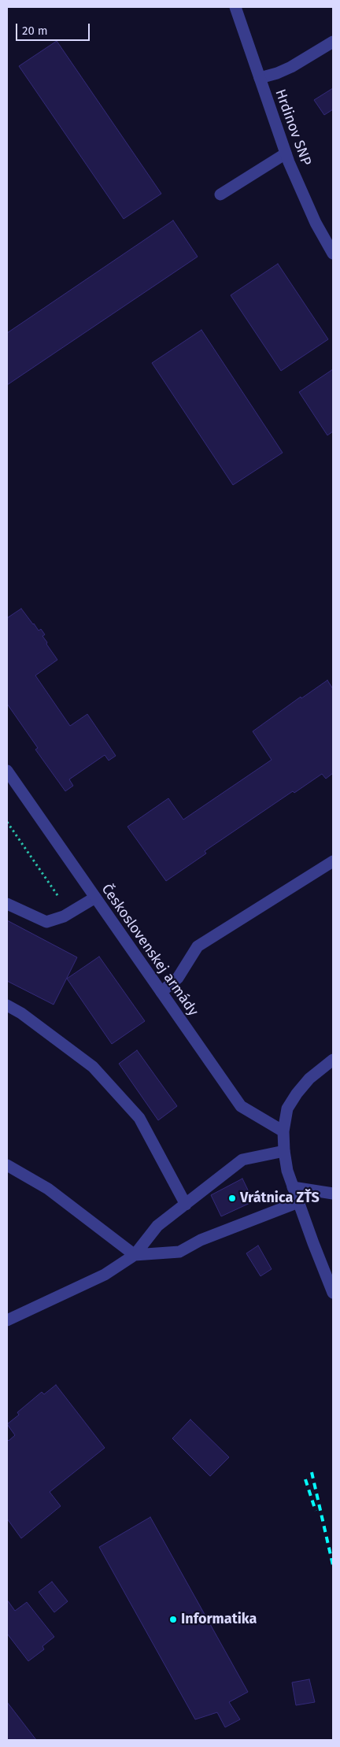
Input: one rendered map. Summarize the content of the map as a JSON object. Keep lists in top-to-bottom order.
{
  "streets": {
    "street": ["Hrdinov SNP", "Československej armády"]
  },
  "places": ["Vrátnica ZŤS", "Informatika"],
  "scale_bar": "20 m"
}
